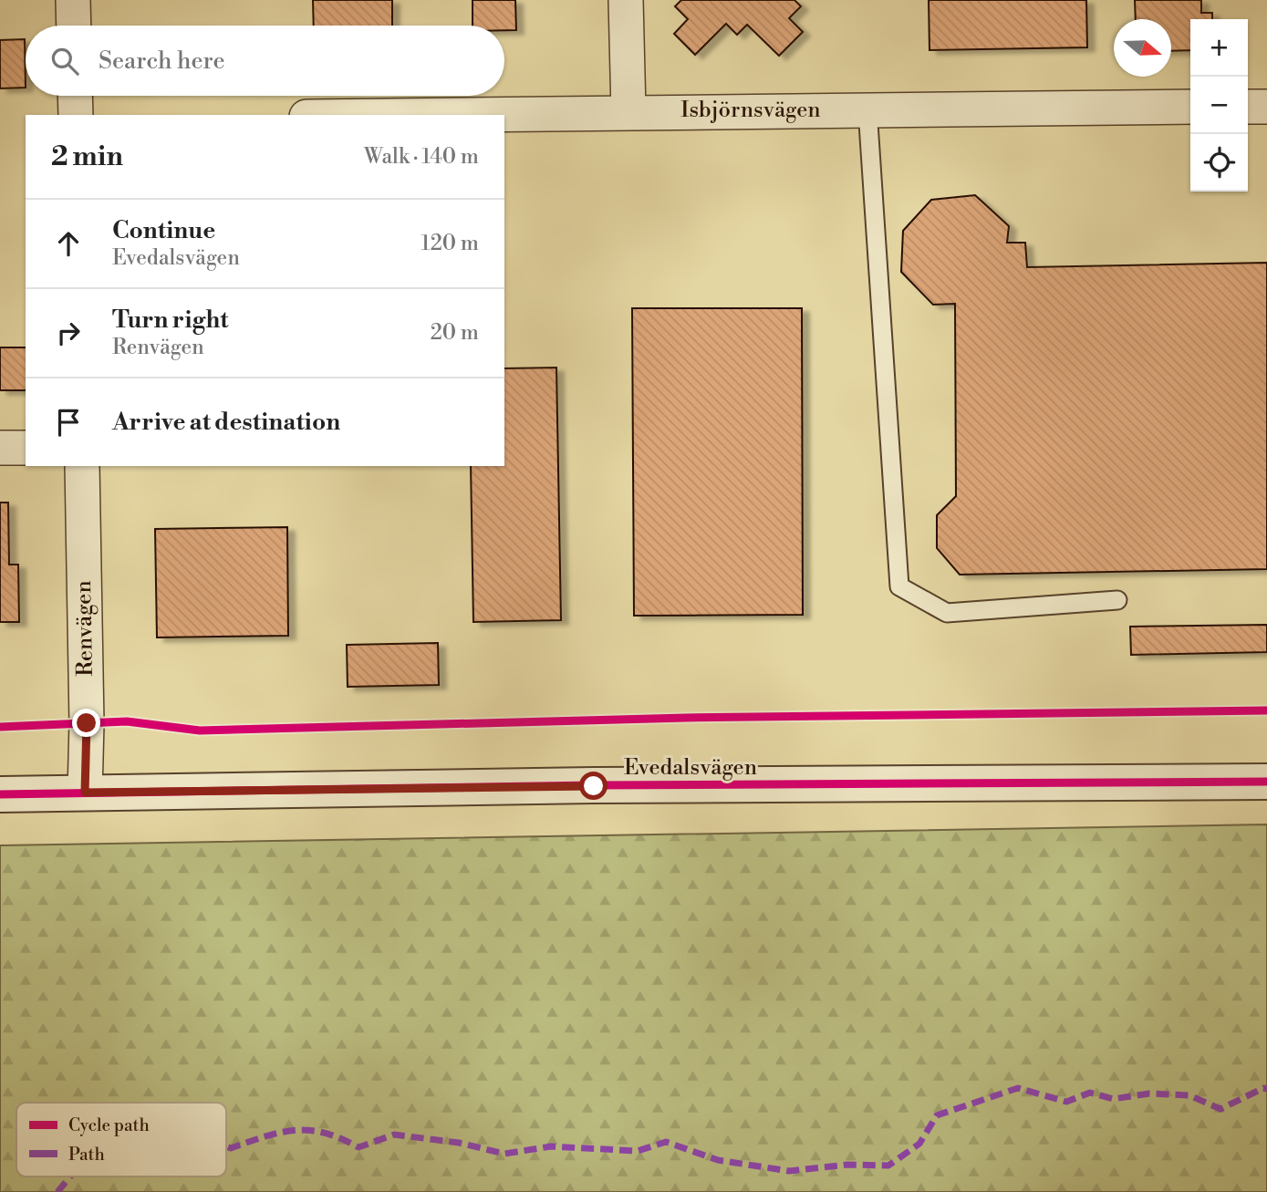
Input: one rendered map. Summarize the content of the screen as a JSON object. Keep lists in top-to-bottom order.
{
  "streets": {
    "street": ["Isbjörnsvägen", "Renvägen", "Evedalsvägen"]
  },
  "crossings": [
    ["Renvägen", "Evedalsvägen"]
  ],
  "legend": ["Cycle path", "Path"],
  "north": "right",
  "page": {
    "map_buttons": ["+", "−"],
    "search": "Search here",
    "heading": ["2 min", "Walk · 140 m"],
    "list": [
      ["Continue", "Evedalsvägen", "120 m"],
      ["Turn right", "Renvägen", "20 m"],
      "Arrive at destination"
    ]
  }
}
